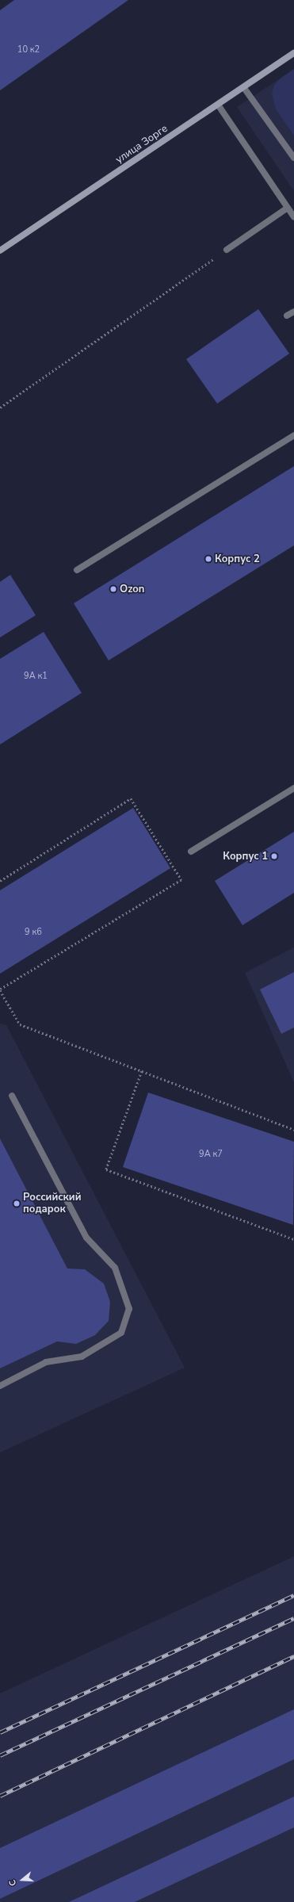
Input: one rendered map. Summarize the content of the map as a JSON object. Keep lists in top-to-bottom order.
{
  "streets": {
    "street": ["улица Зорге"]
  },
  "places": [
    "Корпус 2",
    "Ozon",
    "Корпус 1",
    "Российский подарок"
  ],
  "house_numbers": [
    "10 к2",
    "9А к1",
    "9 к6",
    "9А к7"
  ],
  "north": "left"
}
